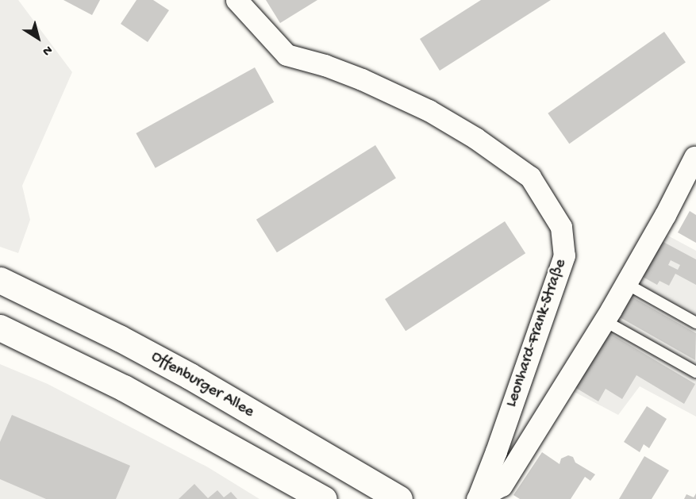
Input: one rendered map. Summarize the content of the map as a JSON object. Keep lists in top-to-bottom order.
{
  "streets": {
    "street": ["Leonhard-Frank-Straße", "Offenburger Allee"]
  },
  "north": "bottom right"
}
